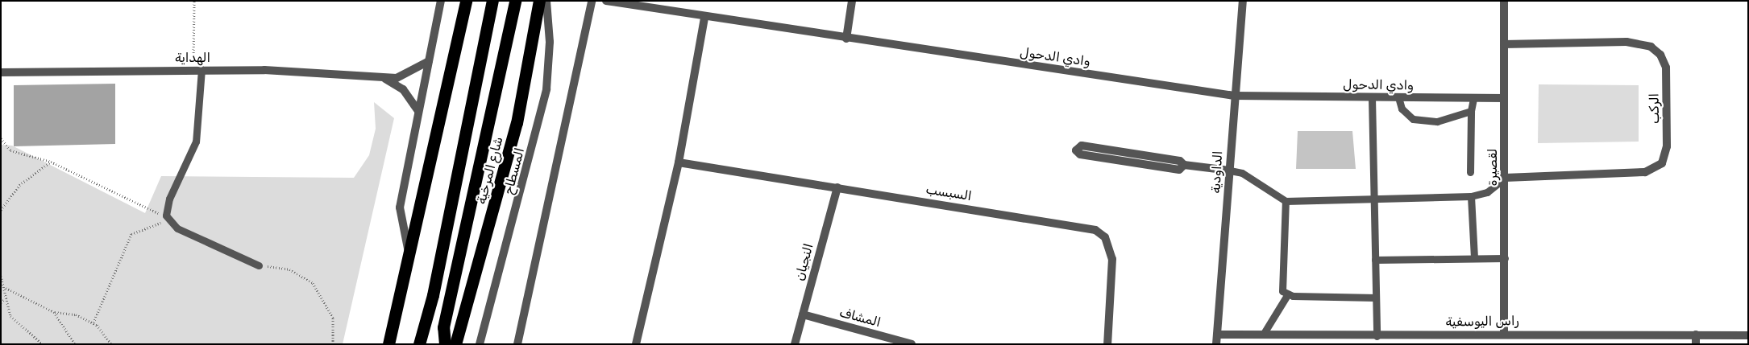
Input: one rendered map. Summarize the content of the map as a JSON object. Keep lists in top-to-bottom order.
{
  "streets": {
    "highway": ["شارع المرخية"],
    "street": [
      "وادي الدحول",
      "الهداية",
      "الركب",
      "لقصيرة",
      "المسطاح",
      "الداودية",
      "السبسب",
      "النجيان",
      "المشاف",
      "راس اليوسفية"
    ]
  },
  "crossings": [
    ["وادي الدحول", "لقصيرة"],
    ["وادي الدحول", "الداودية"],
    ["الركب", "لقصيرة"],
    ["لقصيرة", "راس اليوسفية"],
    ["الداودية", "راس اليوسفية"],
    ["السبسب", "النجيان"],
    ["النجيان", "المشاف"]
  ]
}
